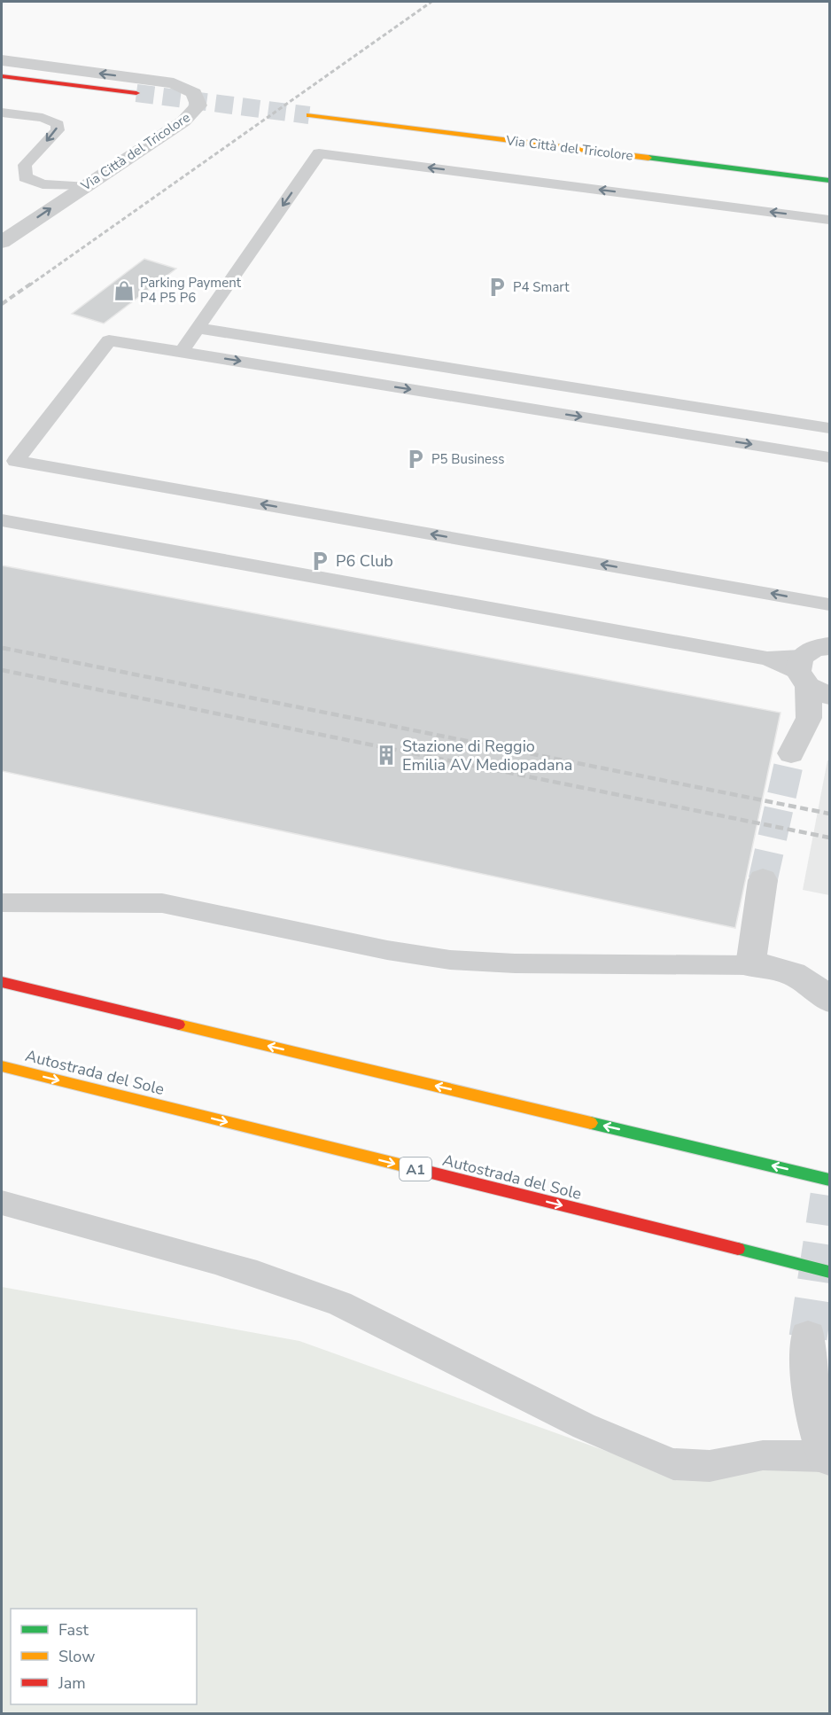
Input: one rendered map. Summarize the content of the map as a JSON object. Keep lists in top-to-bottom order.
{
  "streets": {
    "main road": ["Via Città del Tricolore", "Autostrada del Sole", "A1"]
  },
  "places": {
    "parking": ["P4 Smart", "P5 Business", "P6 Club"],
    "shop": ["Parking Payment P4 P5 P6"],
    "building": ["Stazione di Reggio Emilia AV Mediopadana"]
  },
  "legend": ["Fast", "Slow", "Jam"]
}
